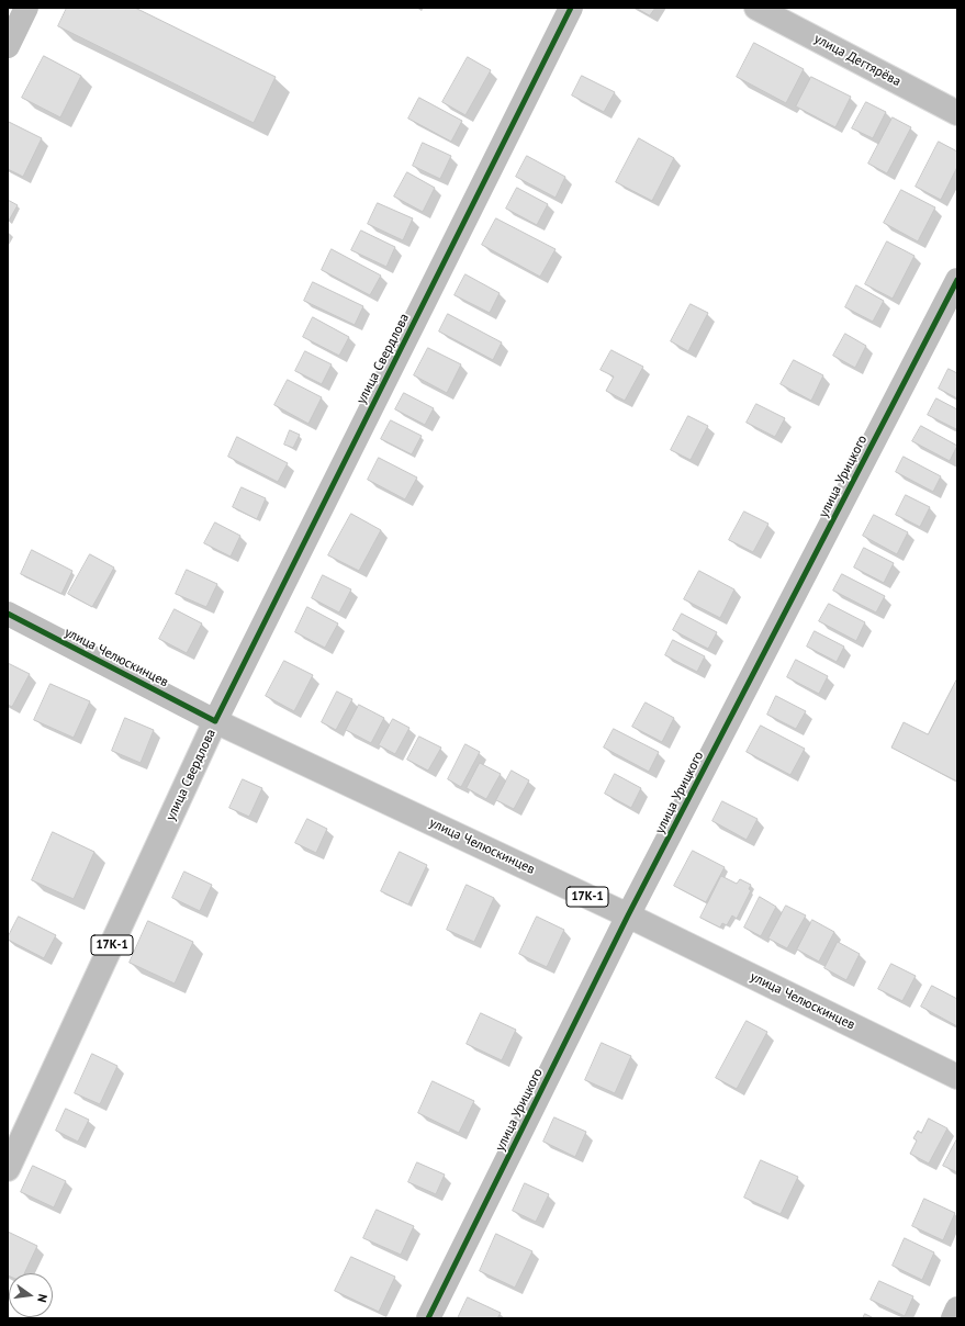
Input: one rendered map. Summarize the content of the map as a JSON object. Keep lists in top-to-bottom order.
{
  "streets": {
    "street": [
      "улица Дегтярёва",
      "улица Свердлова",
      "улица Урицкого",
      "улица Челюскинцев",
      "17К-1"
    ]
  },
  "crossings": [
    ["улица Свердлова", "улица Челюскинцев"],
    ["улица Урицкого", "улица Челюскинцев"]
  ],
  "north": "right"
}
